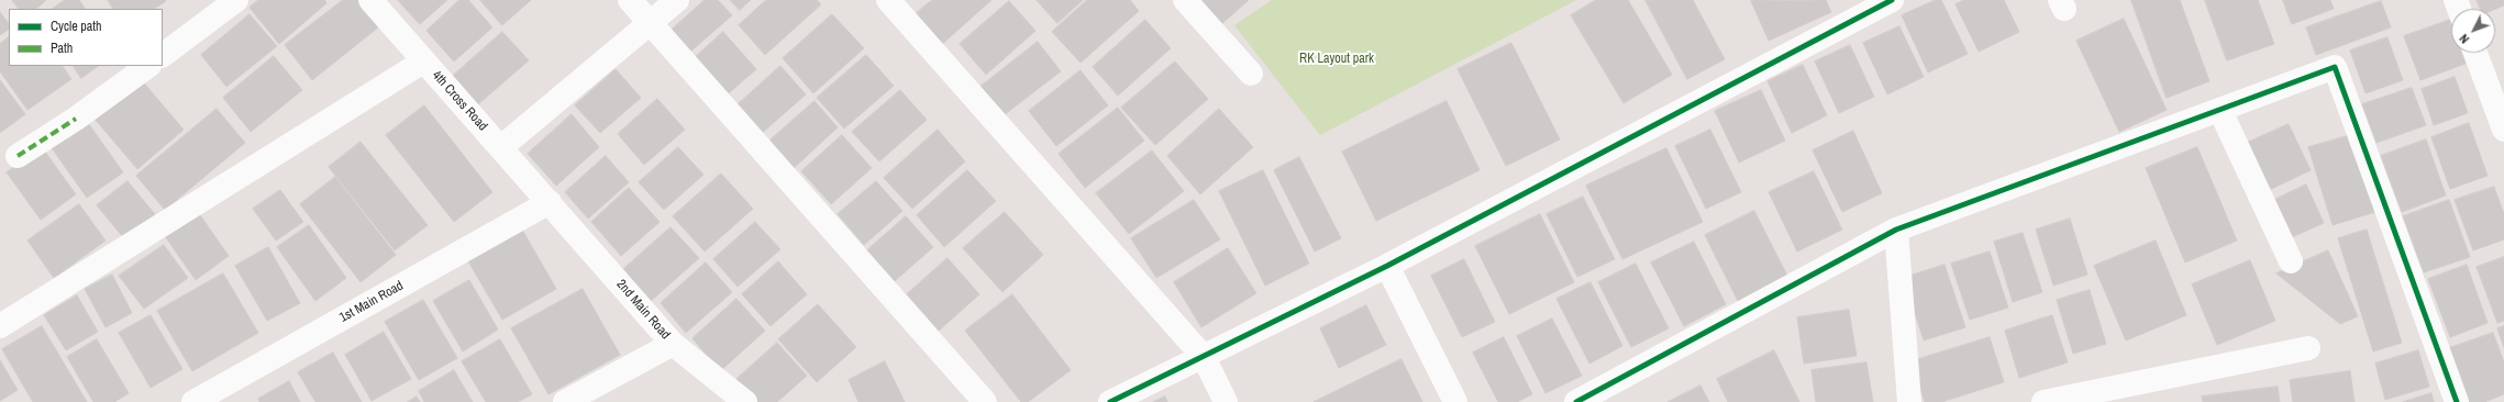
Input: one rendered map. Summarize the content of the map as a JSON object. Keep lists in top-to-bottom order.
{
  "streets": {
    "street": ["4th Cross Road", "1st Main Road", "2nd Main Road"]
  },
  "crossings": [
    ["4th Cross Road", "1st Main Road"],
    ["4th Cross Road", "2nd Main Road"],
    ["1st Main Road", "2nd Main Road"]
  ],
  "parks": ["RK Layout park"],
  "legend": ["Cycle path", "Path"],
  "north": "bottom left"
}
